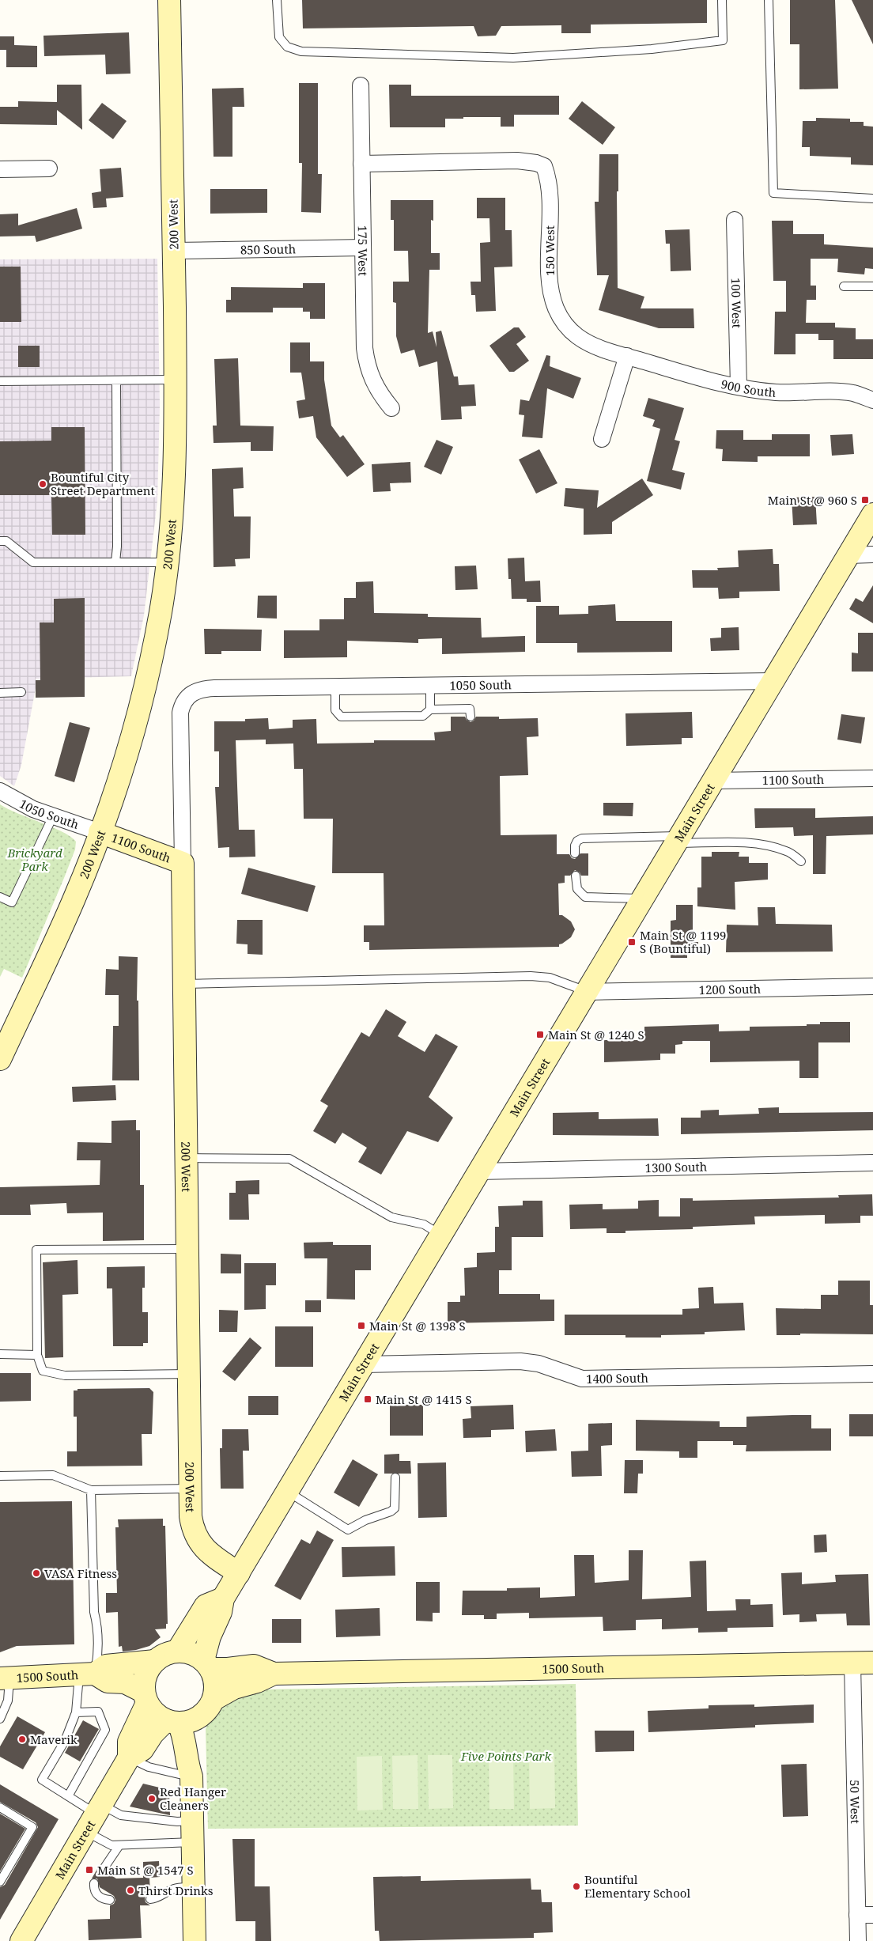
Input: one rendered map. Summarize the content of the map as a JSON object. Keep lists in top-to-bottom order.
{
  "streets": {
    "street": [
      "200 West",
      "850 South",
      "175 West",
      "150 West",
      "100 West",
      "900 South",
      "1050 South",
      "1100 South",
      "Main Street",
      "1200 South",
      "1300 South",
      "1400 South",
      "1500 South",
      "50 West"
    ]
  },
  "crossings": [
    ["200 West", "850 South"],
    ["200 West", "1050 South"],
    ["200 West", "1100 South"],
    ["200 West", "Main Street"],
    ["850 South", "175 West"],
    ["175 West", "150 West"],
    ["150 West", "900 South"],
    ["100 West", "900 South"],
    ["1050 South", "1100 South"],
    ["1050 South", "Main Street"],
    ["1100 South", "Main Street"],
    ["Main Street", "1200 South"],
    ["Main Street", "1300 South"],
    ["Main Street", "1400 South"],
    ["Main Street", "1500 South"],
    ["1500 South", "50 West"]
  ],
  "parks": ["Brickyard Park", "Five Points Park"],
  "places": {
    "other": [
      "Bountiful City Street Department",
      "VASA Fitness",
      "Maverik",
      "Red Hanger Cleaners",
      "Bountiful Elementary School",
      "Thirst Drinks"
    ],
    "transit": [
      "Main St @ 960 S",
      "Main St @ 1199 S (Bountiful)",
      "Main St @ 1240 S",
      "Main St @ 1398 S",
      "Main St @ 1415 S",
      "Main St @ 1547 S"
    ]
  }
}
